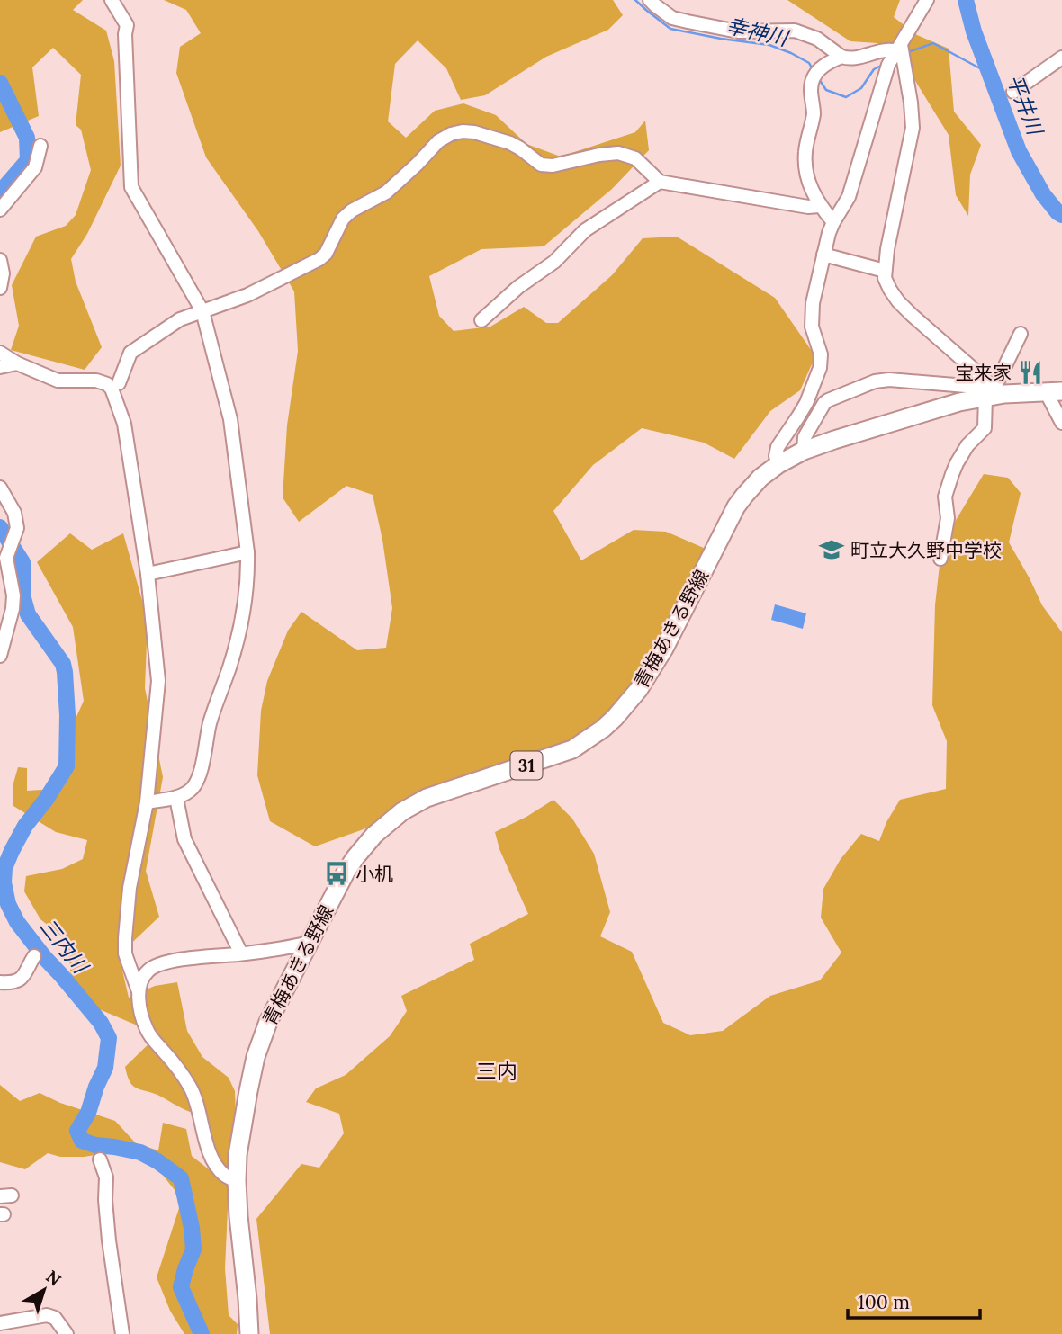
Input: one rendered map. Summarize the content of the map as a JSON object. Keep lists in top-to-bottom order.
{
  "streets": {
    "main road": ["青梅あきる野線", "31"]
  },
  "districts": ["三内"],
  "water": ["幸神川", "平井川", "三内川"],
  "places": {
    "restaurant": ["宝来家"],
    "school or university": ["町立大久野中学校"],
    "bus stop": ["小机"]
  },
  "scale_bar": "100 m",
  "north": "top right"
}
